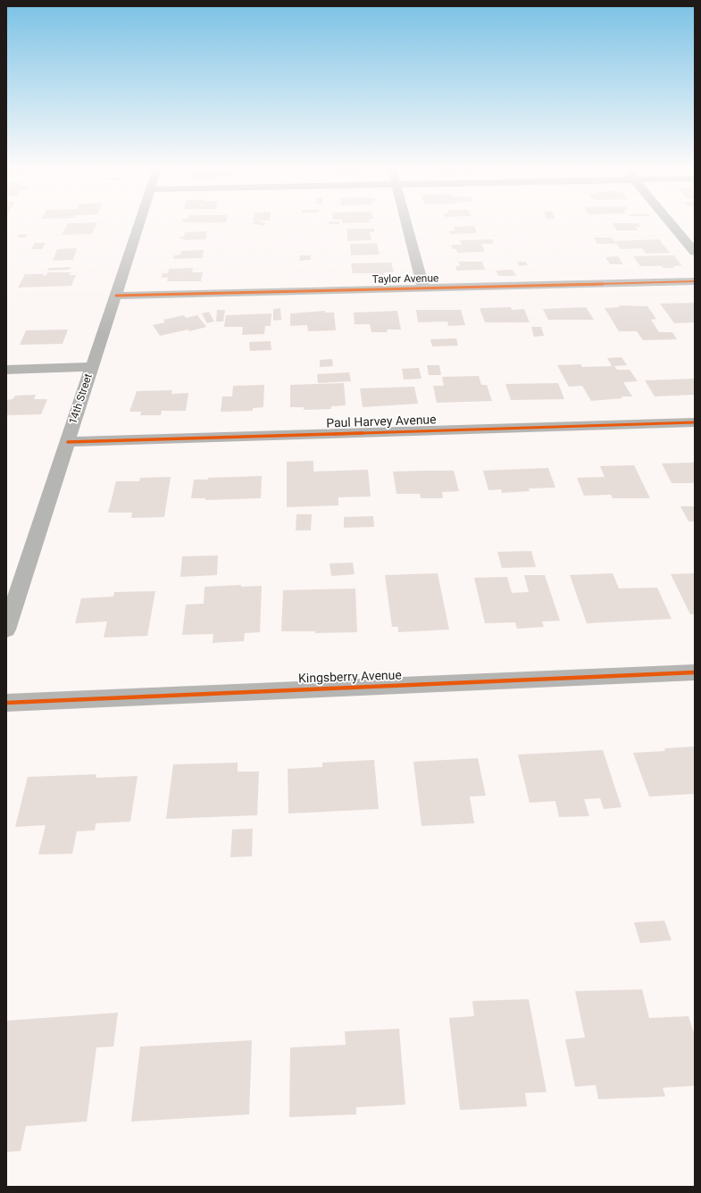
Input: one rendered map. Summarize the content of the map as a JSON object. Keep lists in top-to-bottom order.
{
  "streets": {
    "street": [
      "Taylor Avenue",
      "14th Street",
      "Paul Harvey Avenue",
      "Kingsberry Avenue"
    ]
  },
  "crossings": [
    ["Taylor Avenue", "14th Street"],
    ["14th Street", "Paul Harvey Avenue"]
  ]
}
